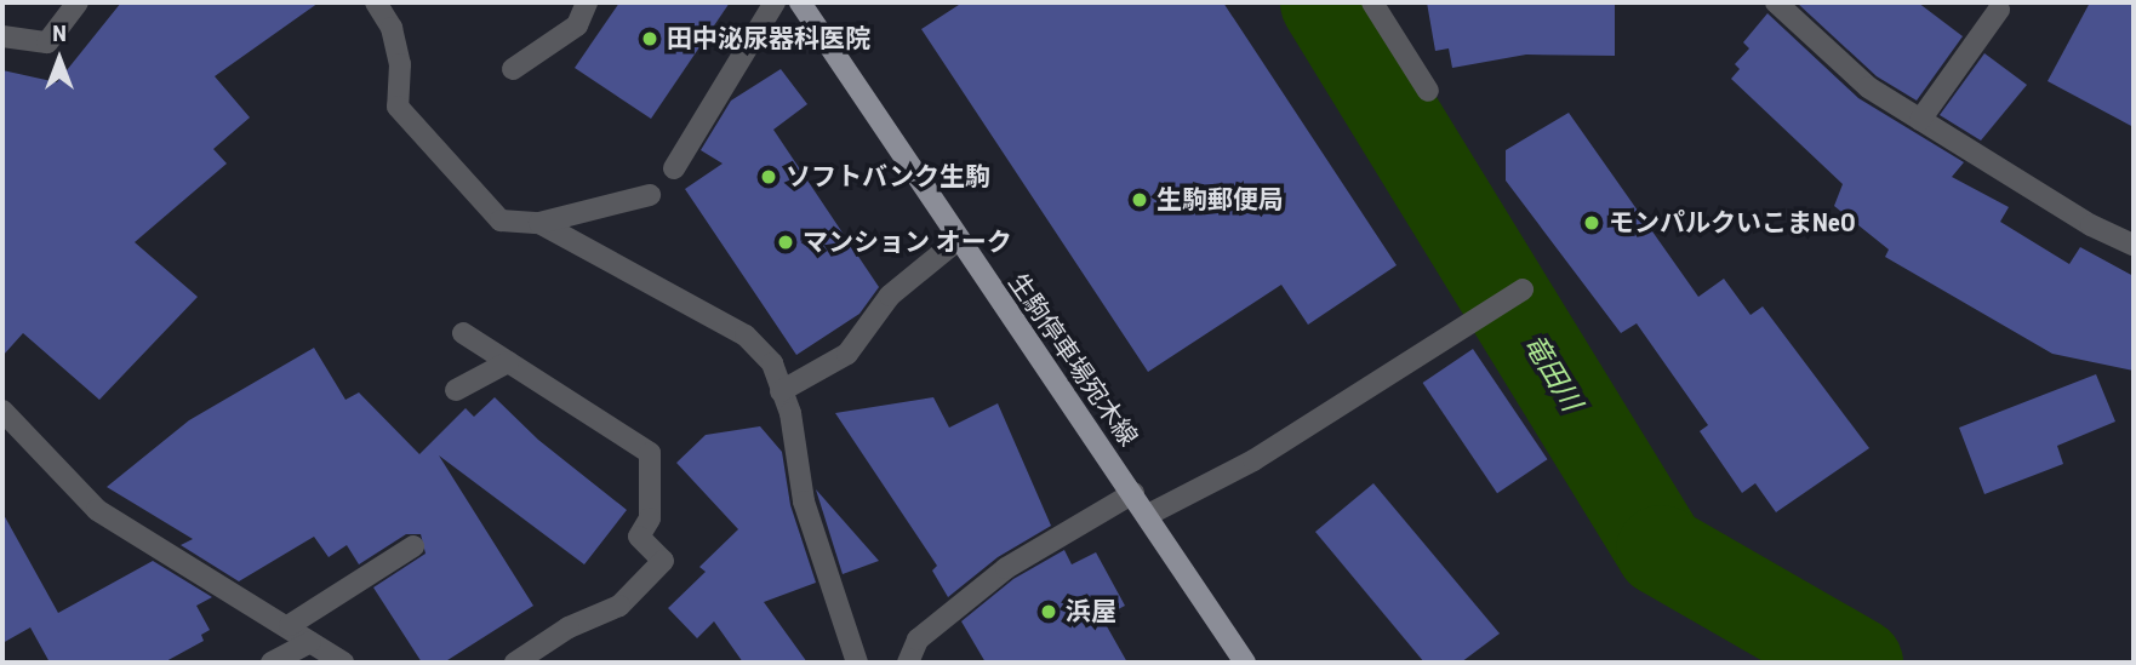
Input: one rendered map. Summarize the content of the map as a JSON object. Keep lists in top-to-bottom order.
{
  "streets": {
    "main road": ["生駒停車場宛木線"]
  },
  "water": ["竜田川"],
  "places": [
    "田中泌尿器科医院",
    "ソフトバンク生駒",
    "生駒郵便局",
    "モンパルクいこまNeO",
    "マンション オーク",
    "浜屋"
  ],
  "north": "top"
}
